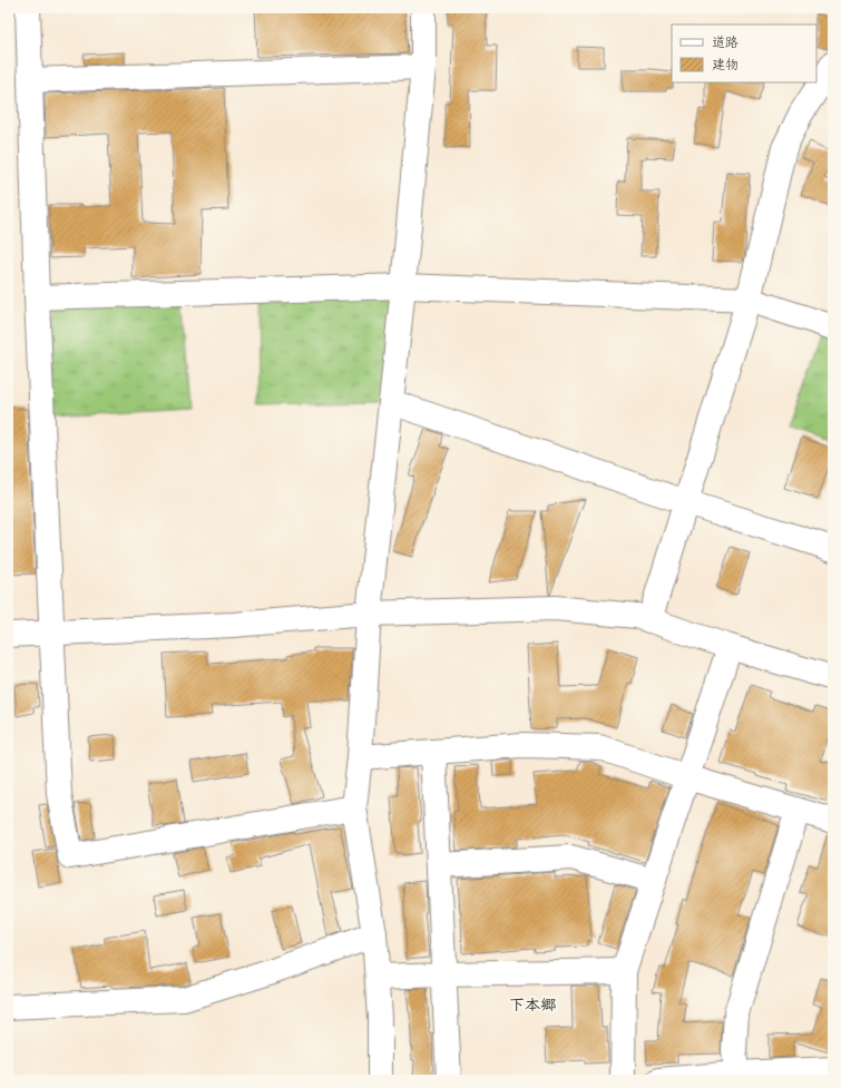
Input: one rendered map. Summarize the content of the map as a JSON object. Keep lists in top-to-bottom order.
{
  "districts": ["下本郷"],
  "legend": ["道路", "建物"]
}
